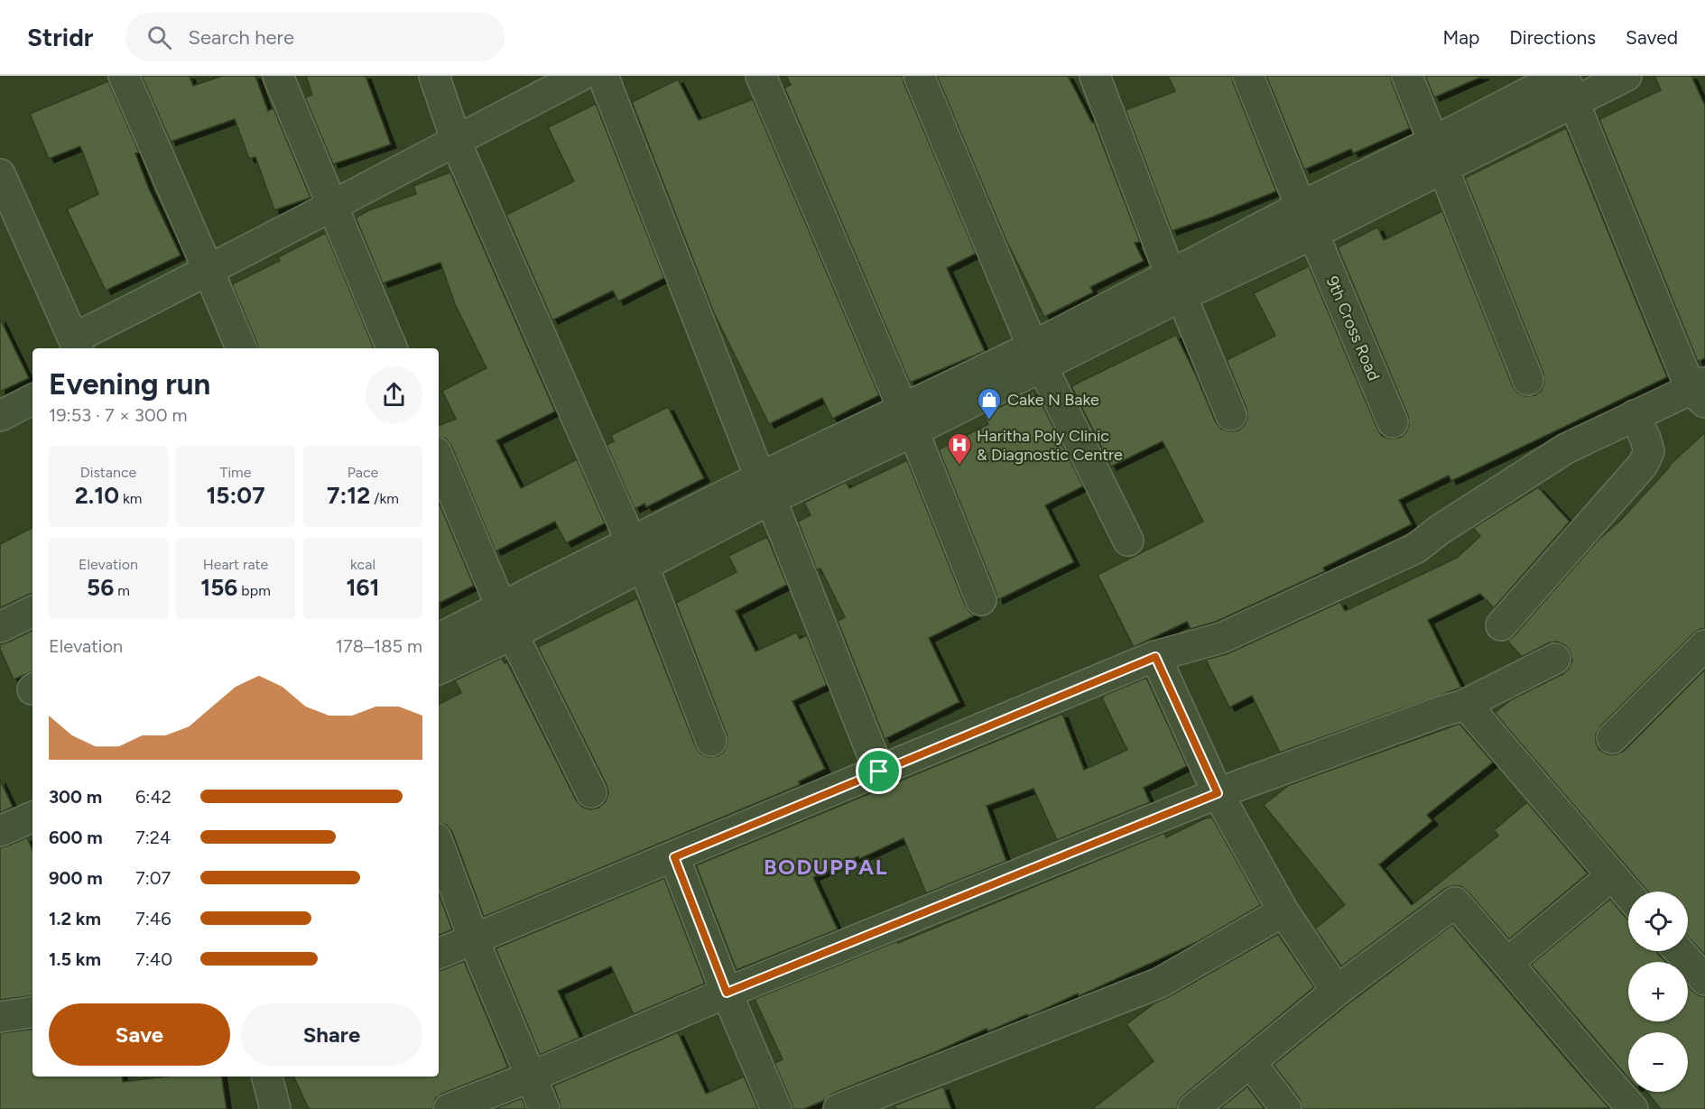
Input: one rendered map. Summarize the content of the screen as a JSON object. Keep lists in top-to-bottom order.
{
  "streets": {
    "street": ["9th Cross Road"]
  },
  "districts": ["BODUPPAL"],
  "places": {
    "shop": ["Cake N Bake"],
    "hospital": ["Haritha Poly Clinic & Diagnostic Centre"]
  },
  "page": {
    "header": "Stridr",
    "search": "Search here",
    "nav": ["Map", "Directions", "Saved"],
    "heading": ["Evening run", "19:53 · 7 × 300 m"],
    "stats": [
      ["Distance", "2.10 km"],
      ["Time", "15:07"],
      ["Pace", "7:12 /km"],
      ["Elevation", "56 m"],
      ["Heart rate", "156 bpm"],
      ["kcal", "161"]
    ],
    "chart": ["Elevation", "178–185 m"],
    "list": [
      {
        "name": "300 m",
        "note": "6:42"
      },
      {
        "name": "600 m",
        "note": "7:24"
      },
      {
        "name": "900 m",
        "note": "7:07"
      },
      {
        "name": "1.2 km",
        "note": "7:46"
      },
      {
        "name": "1.5 km",
        "note": "7:40"
      }
    ],
    "map_buttons": ["+", "−"],
    "buttons": ["Save", "Share"]
  }
}
